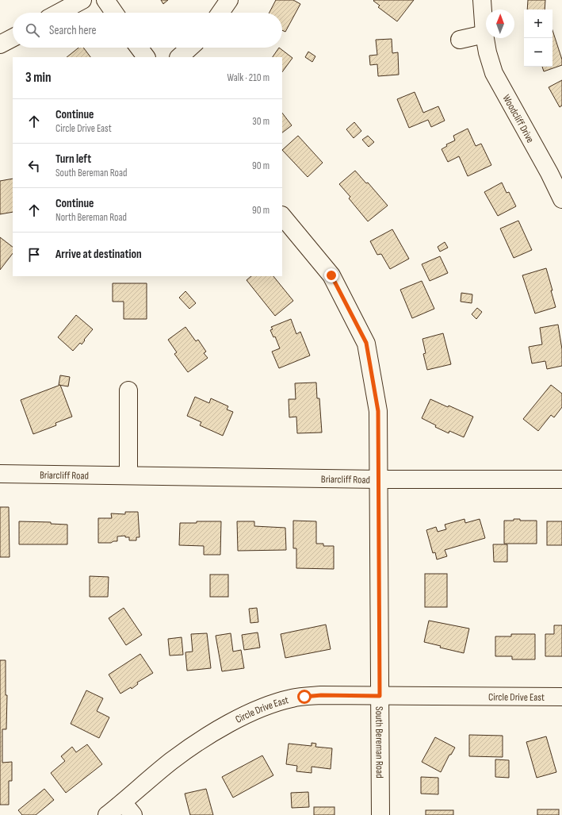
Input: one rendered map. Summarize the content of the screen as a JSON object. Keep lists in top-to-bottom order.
{
  "streets": {
    "street": [
      "Woodcliff Drive",
      "Briarcliff Road",
      "Circle Drive East",
      "South Bereman Road"
    ]
  },
  "crossings": [
    ["Briarcliff Road", "South Bereman Road"],
    ["Circle Drive East", "South Bereman Road"]
  ],
  "north": "top",
  "page": {
    "map_buttons": ["+", "−"],
    "search": "Search here",
    "heading": ["3 min", "Walk · 210 m"],
    "list": [
      ["Continue", "Circle Drive East", "30 m"],
      ["Turn left", "South Bereman Road", "90 m"],
      ["Continue", "North Bereman Road", "90 m"],
      "Arrive at destination"
    ]
  }
}
